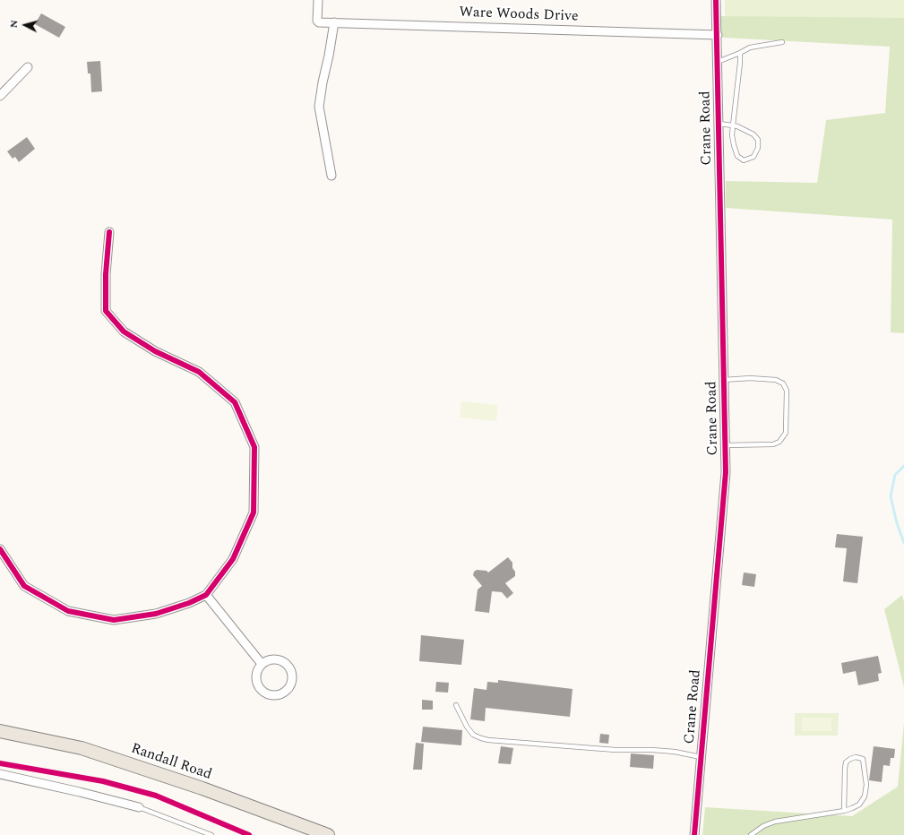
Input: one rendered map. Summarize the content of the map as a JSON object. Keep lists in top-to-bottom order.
{
  "streets": {
    "main road": ["Randall Road"],
    "street": ["Ware Woods Drive", "Crane Road"]
  },
  "crossings": [
    ["Ware Woods Drive", "Crane Road"]
  ],
  "north": "left"
}
